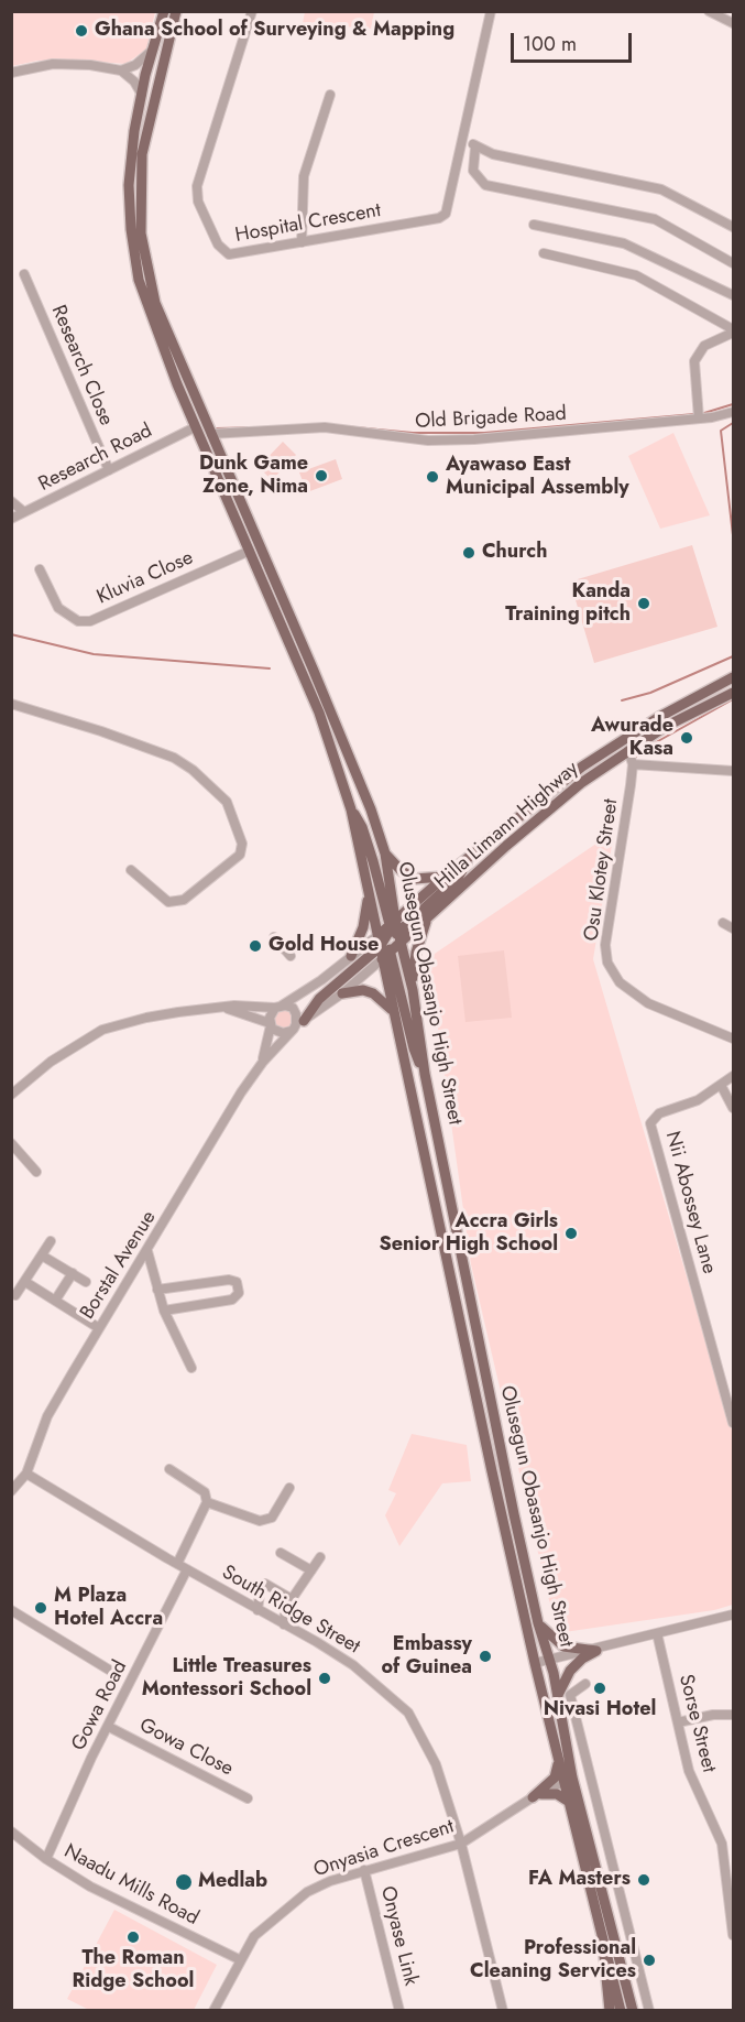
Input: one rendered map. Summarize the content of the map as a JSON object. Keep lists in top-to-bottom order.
{
  "streets": {
    "main road": ["Hilla Limann Highway", "Olusegun Obasanjo High Street"],
    "street": [
      "Hospital Crescent",
      "Research Close",
      "Old Brigade Road",
      "Research Road",
      "Kluvia Close",
      "Osu Klotey Street",
      "Nii Abossey Lane",
      "Borstal Avenue",
      "South Ridge Street",
      "Gowa Road",
      "Sorse Street",
      "Gowa Close",
      "Onyasia Crescent",
      "Naadu Mills Road",
      "Onyase Link"
    ]
  },
  "crossings": [
    ["Research Close", "Research Road"],
    ["Old Brigade Road", "Olusegun Obasanjo High Street"],
    ["Research Road", "Olusegun Obasanjo High Street"],
    ["Kluvia Close", "Olusegun Obasanjo High Street"],
    ["Hilla Limann Highway", "Osu Klotey Street"],
    ["Hilla Limann Highway", "Olusegun Obasanjo High Street"],
    ["Hilla Limann Highway", "Borstal Avenue"],
    ["Olusegun Obasanjo High Street", "Borstal Avenue"],
    ["Olusegun Obasanjo High Street", "Onyasia Crescent"],
    ["Borstal Avenue", "South Ridge Street"],
    ["South Ridge Street", "Gowa Road"],
    ["South Ridge Street", "Onyasia Crescent"],
    ["Gowa Road", "Gowa Close"],
    ["Gowa Road", "Naadu Mills Road"],
    ["Onyasia Crescent", "Naadu Mills Road"],
    ["Onyasia Crescent", "Onyase Link"]
  ],
  "places": [
    "Ghana School of Surveying & Mapping",
    "Dunk Game Zone, Nima",
    "Ayawaso East Municipal Assembly",
    "Church",
    "Kanda Training pitch",
    "Awurade Kasa",
    "Gold House",
    "Accra Girls Senior High School",
    "M Plaza Hotel Accra",
    "Embassy of Guinea",
    "Little Treasures Montessori School",
    "Nivasi Hotel",
    "FA Masters",
    "Medlab",
    "The Roman Ridge School",
    "Professional Cleaning Services"
  ],
  "scale_bar": "100 m"
}
